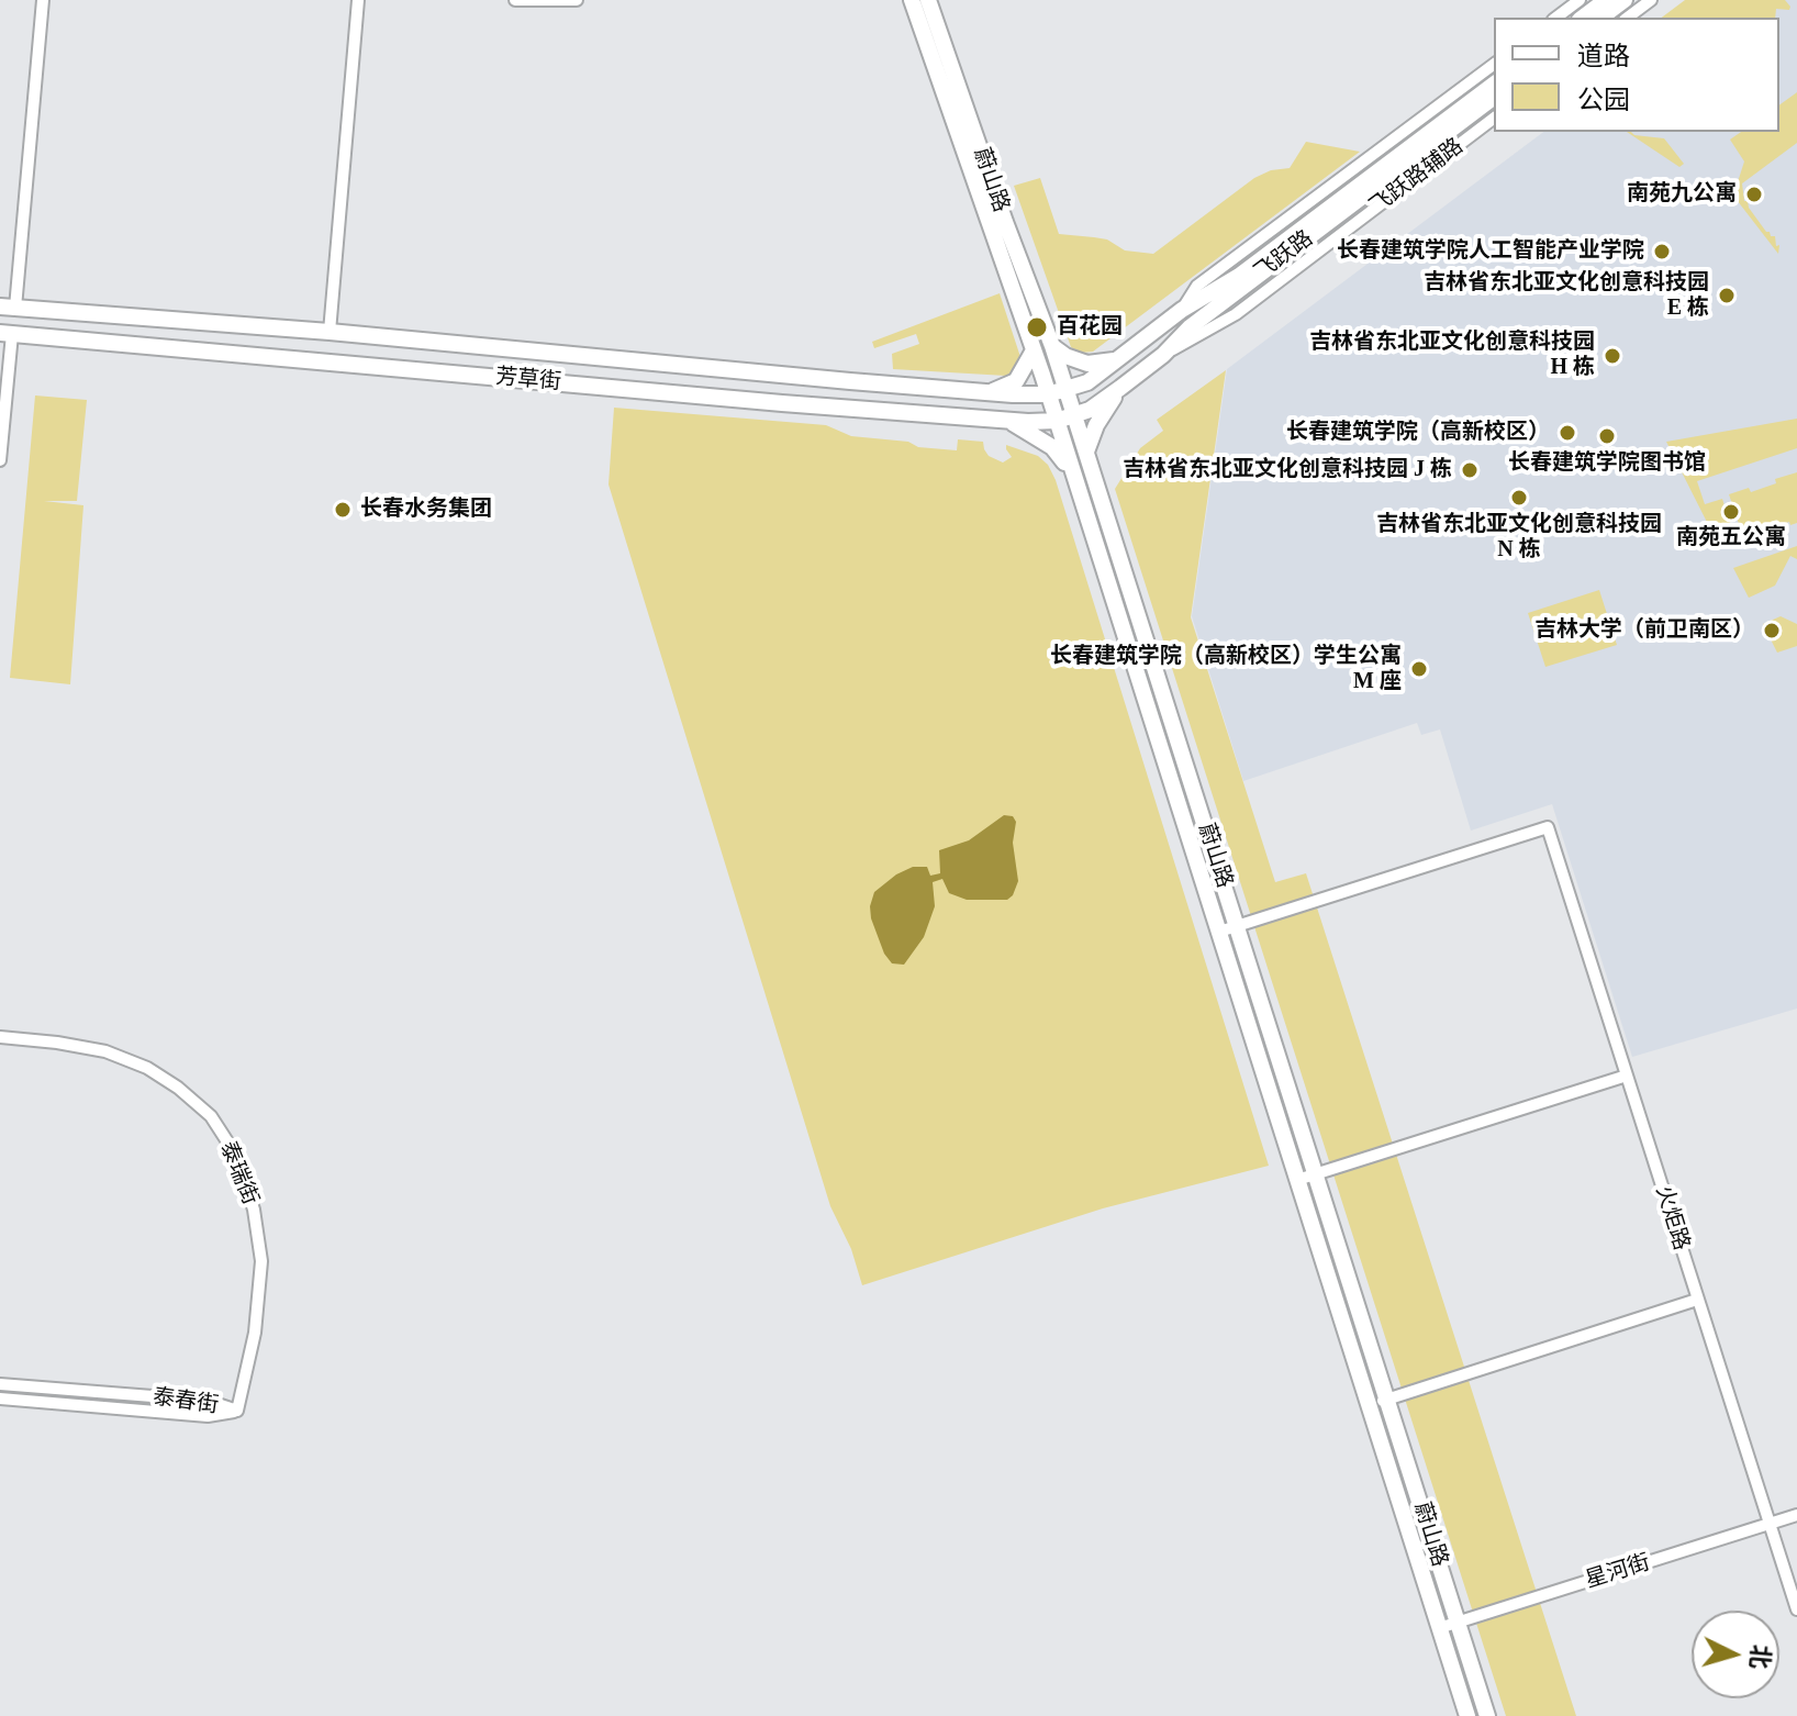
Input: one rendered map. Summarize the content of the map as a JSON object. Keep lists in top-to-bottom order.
{
  "streets": {
    "main road": ["蔚山路", "飞跃路", "芳草街"],
    "street": [
      "飞跃路辅路",
      "泰瑞街",
      "火炬路",
      "泰春街",
      "星河街"
    ]
  },
  "crossings": [
    ["飞跃路辅路", "飞跃路"],
    ["蔚山路", "飞跃路"],
    ["蔚山路", "芳草街"],
    ["蔚山路", "火炬路"],
    ["蔚山路", "星河街"],
    ["飞跃路", "芳草街"],
    ["泰瑞街", "泰春街"],
    ["火炬路", "星河街"]
  ],
  "places": [
    "南苑九公寓",
    "长春建筑学院人工智能产业学院",
    "吉林省东北亚文化创意科技园 E 栋",
    "百花园",
    "吉林省东北亚文化创意科技园 H 栋",
    "长春建筑学院（高新校区）",
    "长春建筑学院图书馆",
    "吉林省东北亚文化创意科技园 J 栋",
    "吉林省东北亚文化创意科技园 N 栋",
    "长春水务集团",
    "南苑五公寓",
    "吉林大学（前卫南区）",
    "长春建筑学院（高新校区）学生公寓 M 座"
  ],
  "legend": ["道路", "公园"],
  "north": "right"
}
